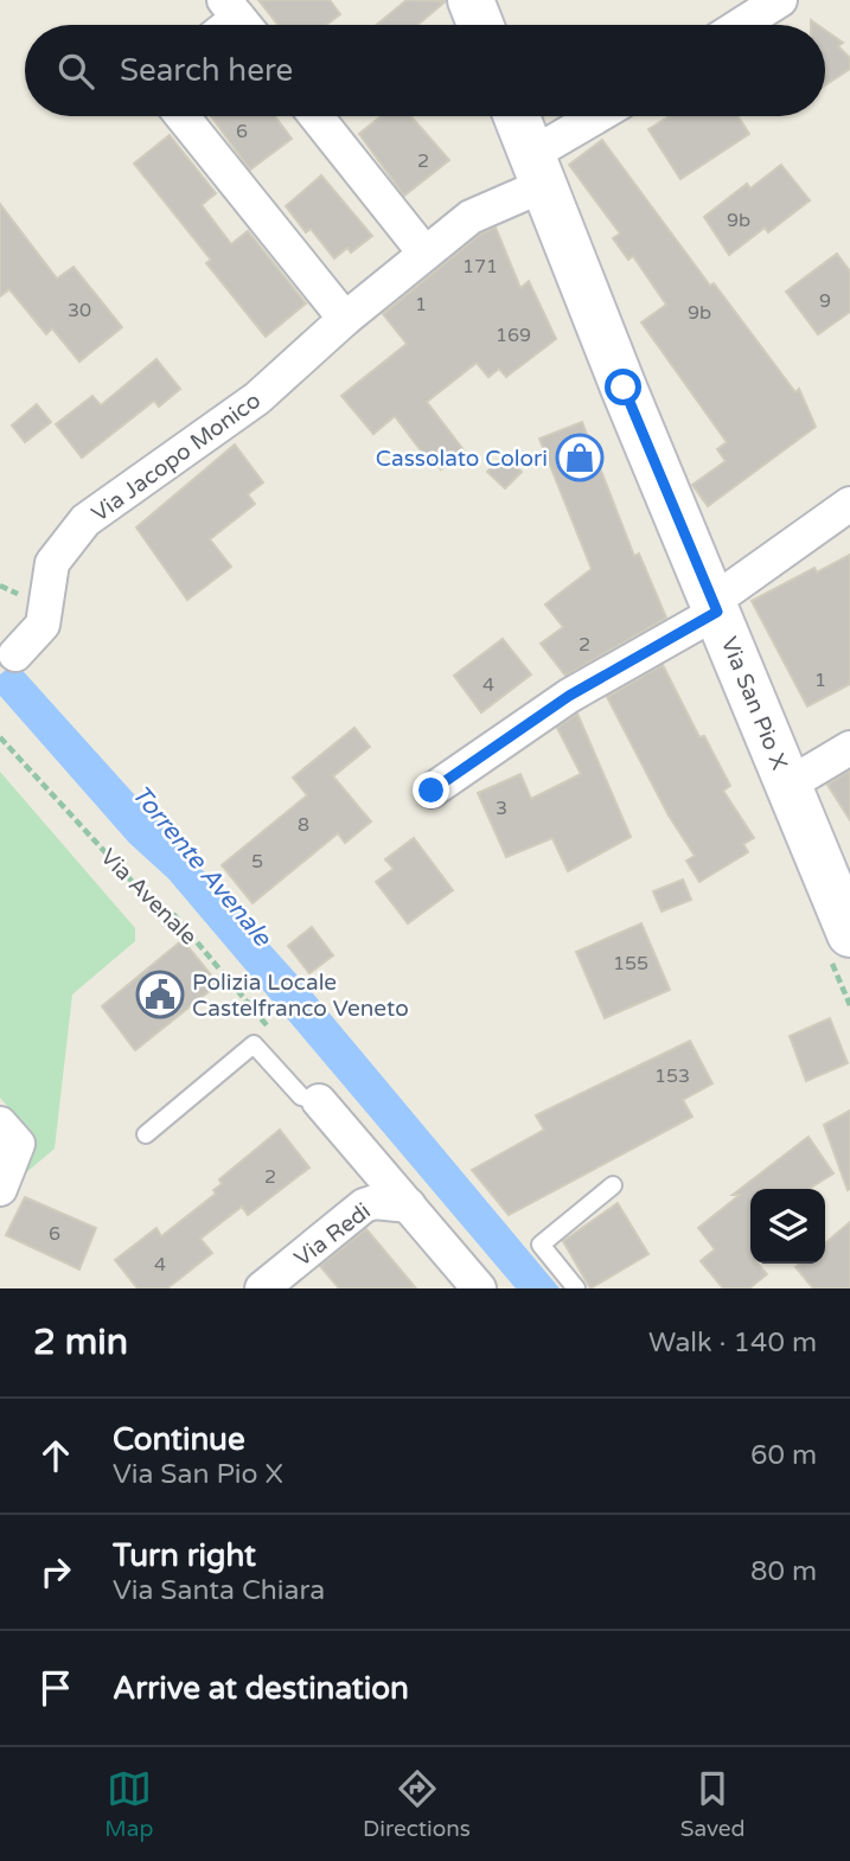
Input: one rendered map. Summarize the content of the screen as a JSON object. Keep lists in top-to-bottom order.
{
  "streets": {
    "street": ["Via Jacopo Monico", "Via San Pio X", "Via Redi"],
    "path": ["Via Avenale"]
  },
  "crossings": [
    ["Via Jacopo Monico", "Via San Pio X"]
  ],
  "water": ["Torrente Avenale"],
  "places": {
    "shop": ["Cassolato Colori"],
    "public building": ["Polizia Locale Castelfranco Veneto"]
  },
  "house_numbers": [
    "6",
    "2",
    "9b",
    "171",
    "9",
    "1",
    "30",
    "9b",
    "169",
    "2",
    "1",
    "4",
    "3",
    "8",
    "5",
    "155",
    "153",
    "2",
    "6",
    "4"
  ],
  "page": {
    "search": "Search here",
    "heading": ["2 min", "Walk · 140 m"],
    "list": [
      ["Continue", "Via San Pio X", "60 m"],
      ["Turn right", "Via Santa Chiara", "80 m"],
      "Arrive at destination"
    ],
    "nav": ["Map", "Directions", "Saved"]
  }
}
